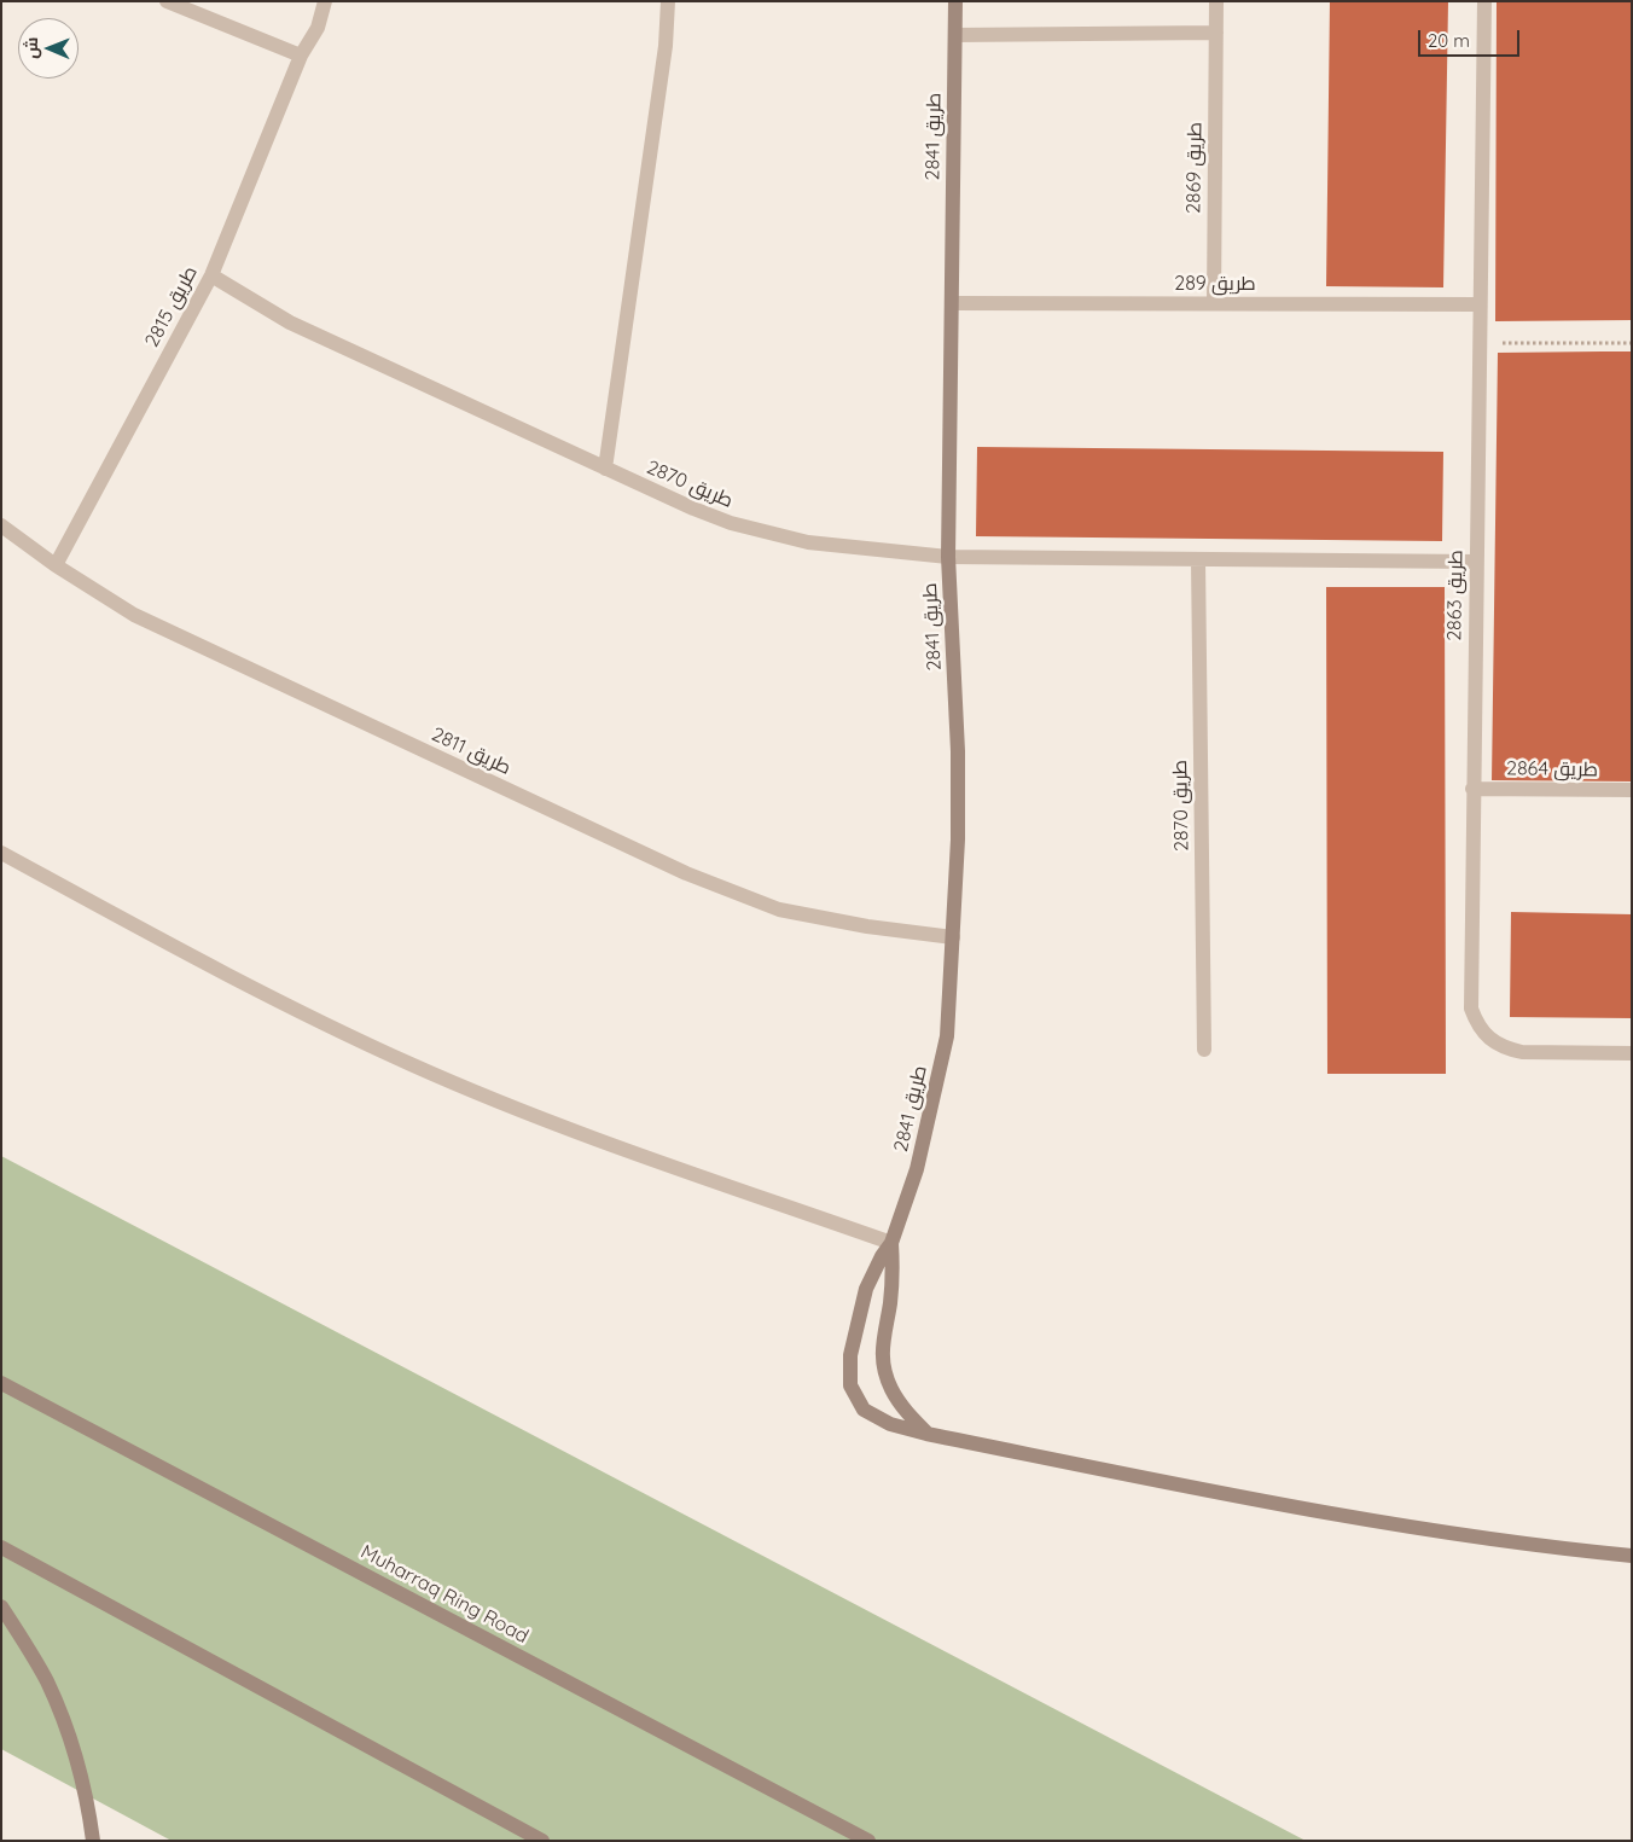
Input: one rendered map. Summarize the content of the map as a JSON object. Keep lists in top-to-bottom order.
{
  "streets": {
    "street": [
      "طريق 2841",
      "طريق 2869",
      "طريق 289",
      "طريق 2815",
      "طريق 2870",
      "طريق 2863",
      "طريق 2811",
      "طريق 2864",
      "Muharraq Ring Road"
    ]
  },
  "crossings": [
    ["طريق 2841", "طريق 289"],
    ["طريق 2841", "طريق 2870"],
    ["طريق 2841", "طريق 2811"],
    ["طريق 2869", "طريق 289"],
    ["طريق 289", "طريق 2863"],
    ["طريق 2815", "طريق 2870"],
    ["طريق 2815", "طريق 2811"],
    ["طريق 2870", "طريق 2863"],
    ["طريق 2863", "طريق 2864"]
  ],
  "scale_bar": "20 m",
  "north": "left"
}
